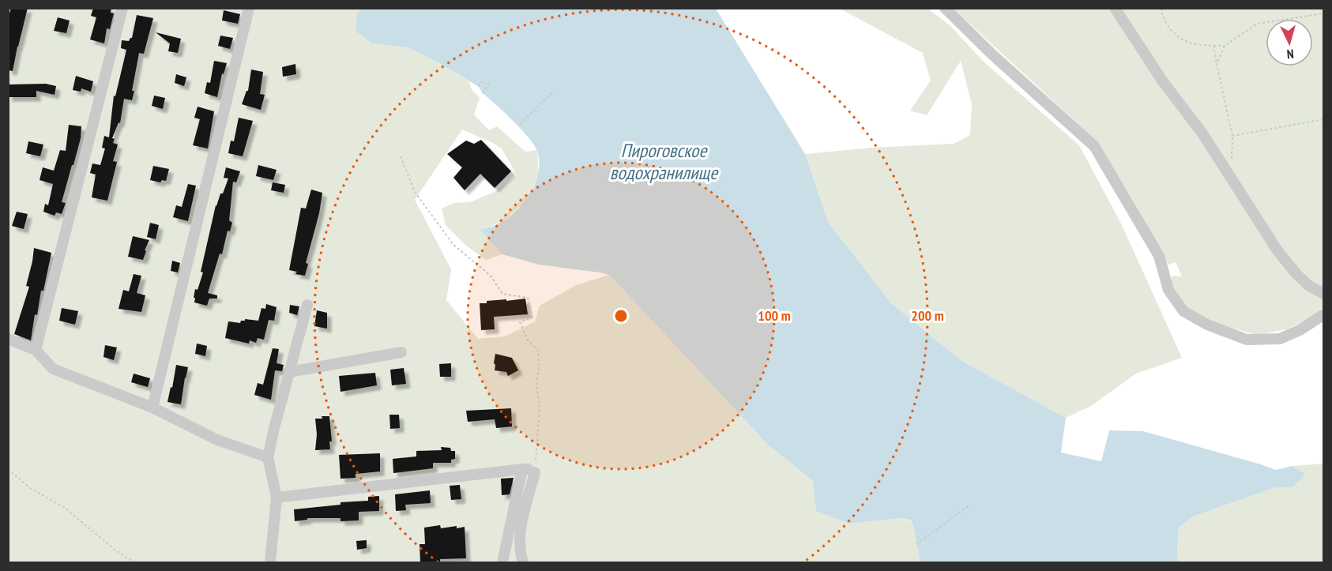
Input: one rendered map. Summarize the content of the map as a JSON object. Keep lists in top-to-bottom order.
{
  "water": ["Пироговское водохранилище"],
  "north": "bottom",
  "rings": ["100 m", "200 m"]
}
